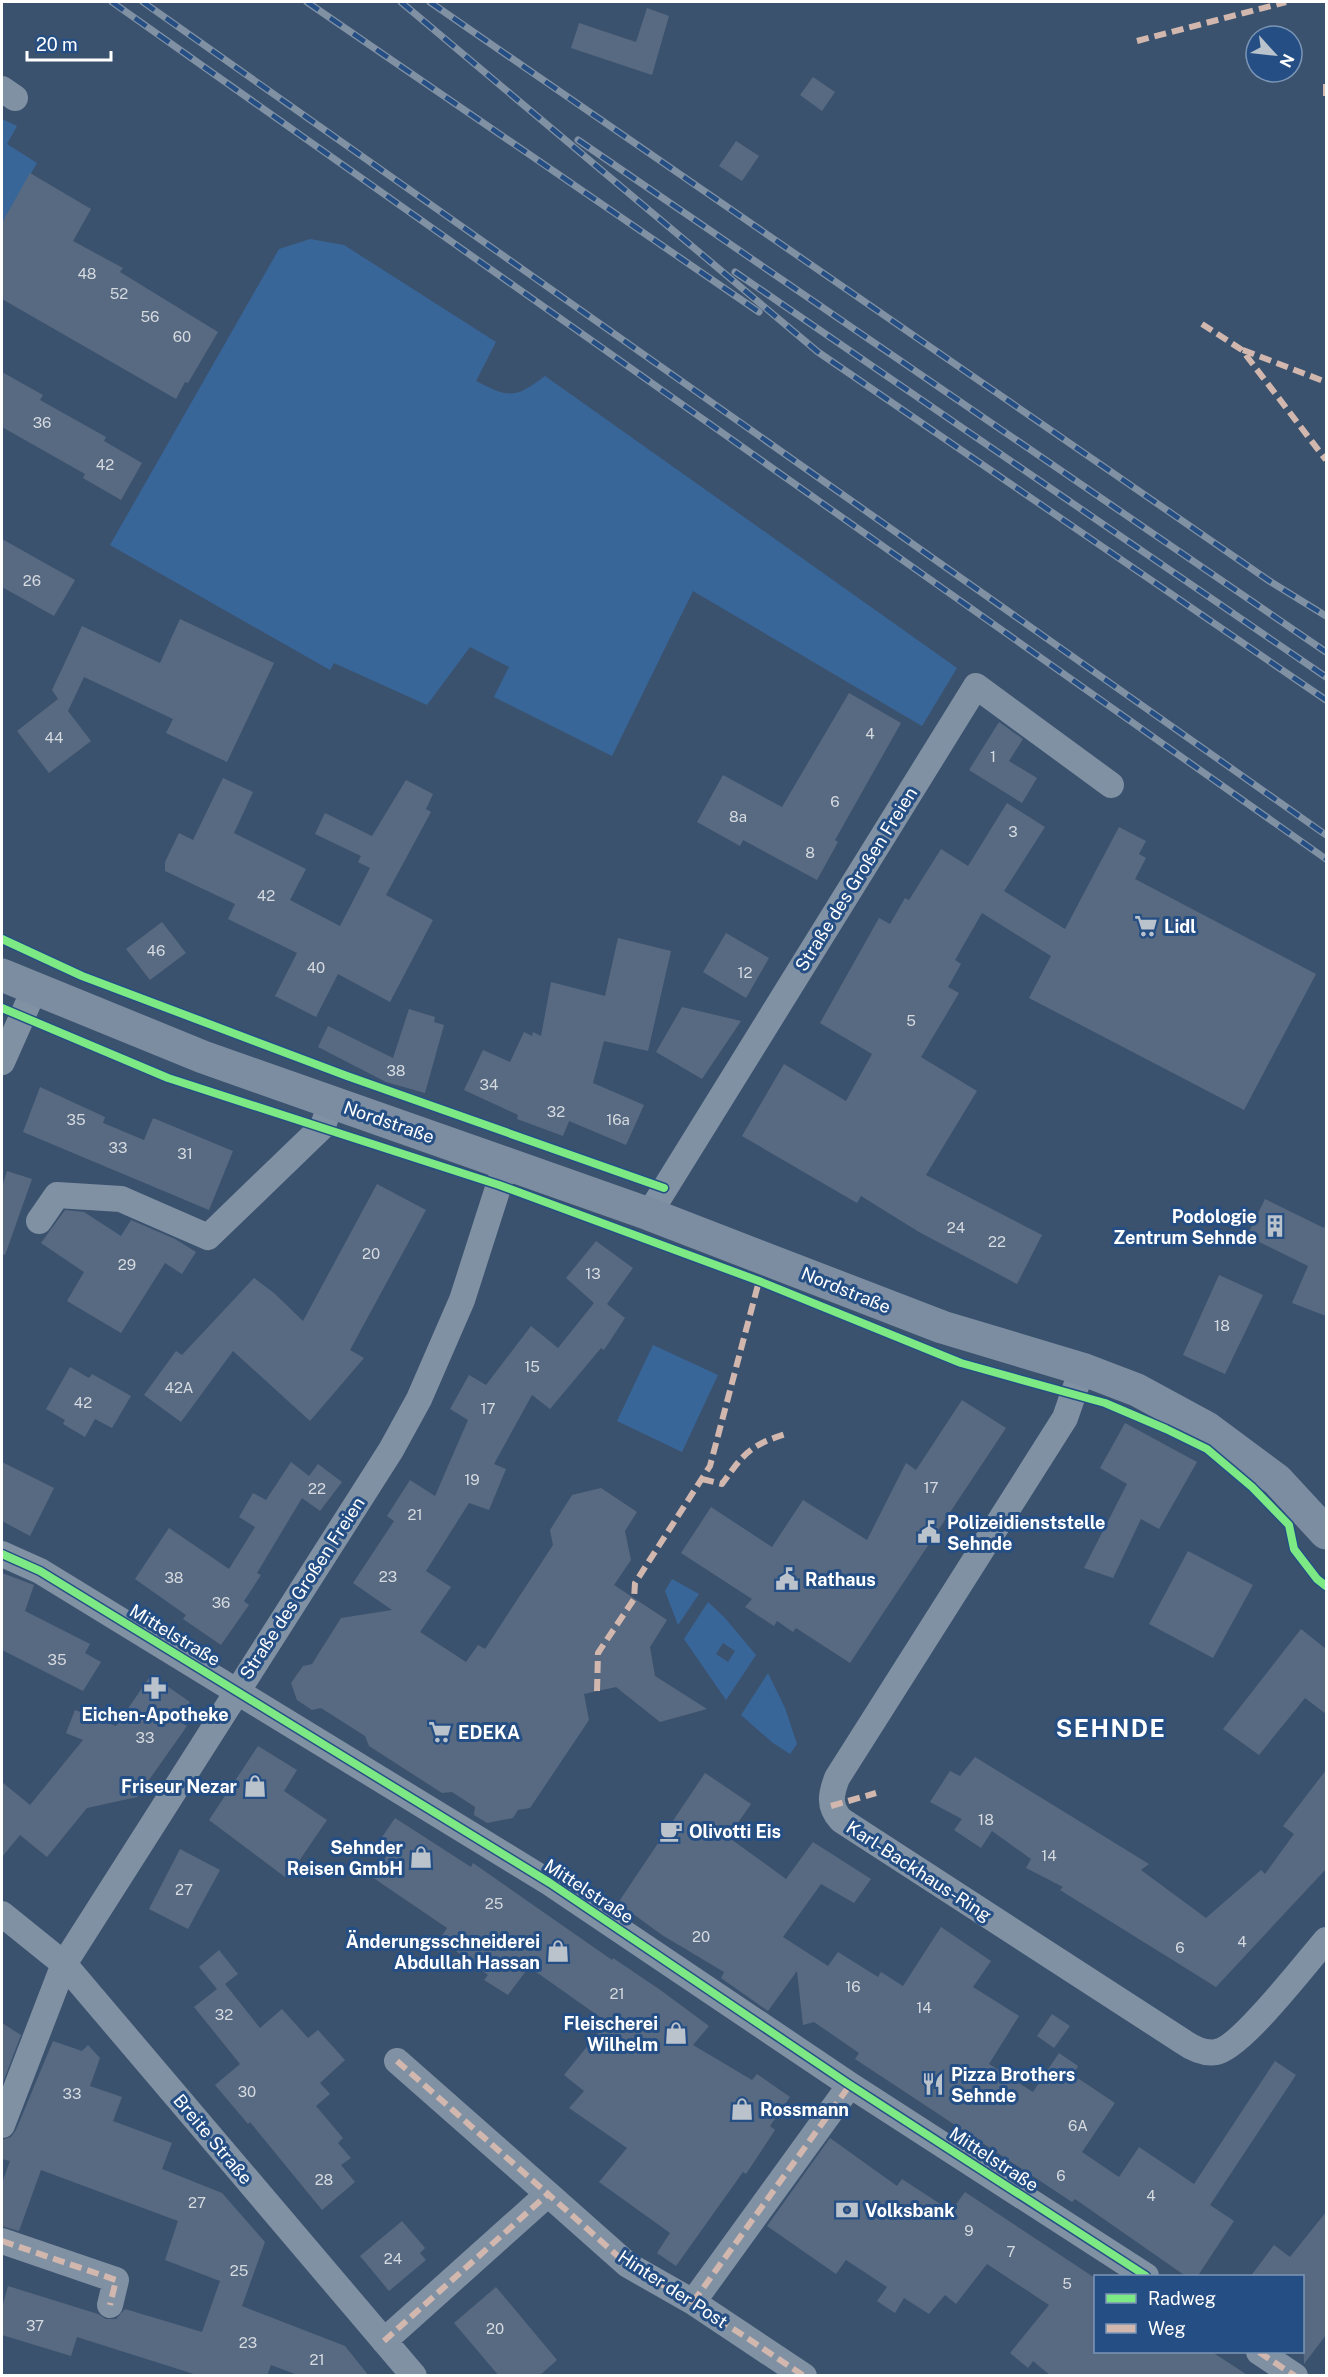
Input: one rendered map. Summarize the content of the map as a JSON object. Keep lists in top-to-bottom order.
{
  "streets": {
    "main road": ["Nordstraße"],
    "street": [
      "Straße des Großen Freien",
      "Mittelstraße",
      "Karl-Backhaus-Ring",
      "Breite Straße",
      "Hinter der Post"
    ]
  },
  "crossings": [
    ["Straße des Großen Freien", "Nordstraße"],
    ["Straße des Großen Freien", "Mittelstraße"],
    ["Straße des Großen Freien", "Breite Straße"],
    ["Nordstraße", "Karl-Backhaus-Ring"]
  ],
  "districts": ["SEHNDE"],
  "places": {
    "supermarket": ["Lidl", "EDEKA"],
    "building": ["Podologie Zentrum Sehnde"],
    "public building": ["Polizeidienststelle Sehnde", "Rathaus"],
    "pharmacy": ["Eichen-Apotheke"],
    "shop": [
      "Friseur Nezar",
      "Sehnder Reisen GmbH",
      "Änderungsschneiderei Abdullah Hassan",
      "Fleischerei Wilhelm",
      "Rossmann"
    ],
    "cafe": ["Olivotti Eis"],
    "restaurant": ["Pizza Brothers Sehnde"],
    "bank": ["Volksbank"]
  },
  "house_numbers": [
    "48",
    "52",
    "56",
    "60",
    "36",
    "42",
    "26",
    "4",
    "44",
    "1",
    "6",
    "8a",
    "3",
    "8",
    "42",
    "46",
    "40",
    "12",
    "5",
    "38",
    "34",
    "32",
    "35",
    "16a",
    "33",
    "31",
    "24",
    "22",
    "20",
    "29",
    "13",
    "18",
    "15",
    "42A",
    "42",
    "17",
    "19",
    "17",
    "22",
    "21",
    "23",
    "38",
    "36",
    "35",
    "33",
    "18",
    "14",
    "27",
    "25",
    "20",
    "4",
    "6",
    "16",
    "21",
    "14",
    "32",
    "30",
    "33",
    "6A",
    "6",
    "28",
    "4",
    "27",
    "9",
    "7",
    "24",
    "25",
    "5",
    "37",
    "20",
    "23",
    "21"
  ],
  "legend": ["Radweg", "Weg"],
  "scale_bar": "20 m",
  "north": "bottom right"
}
